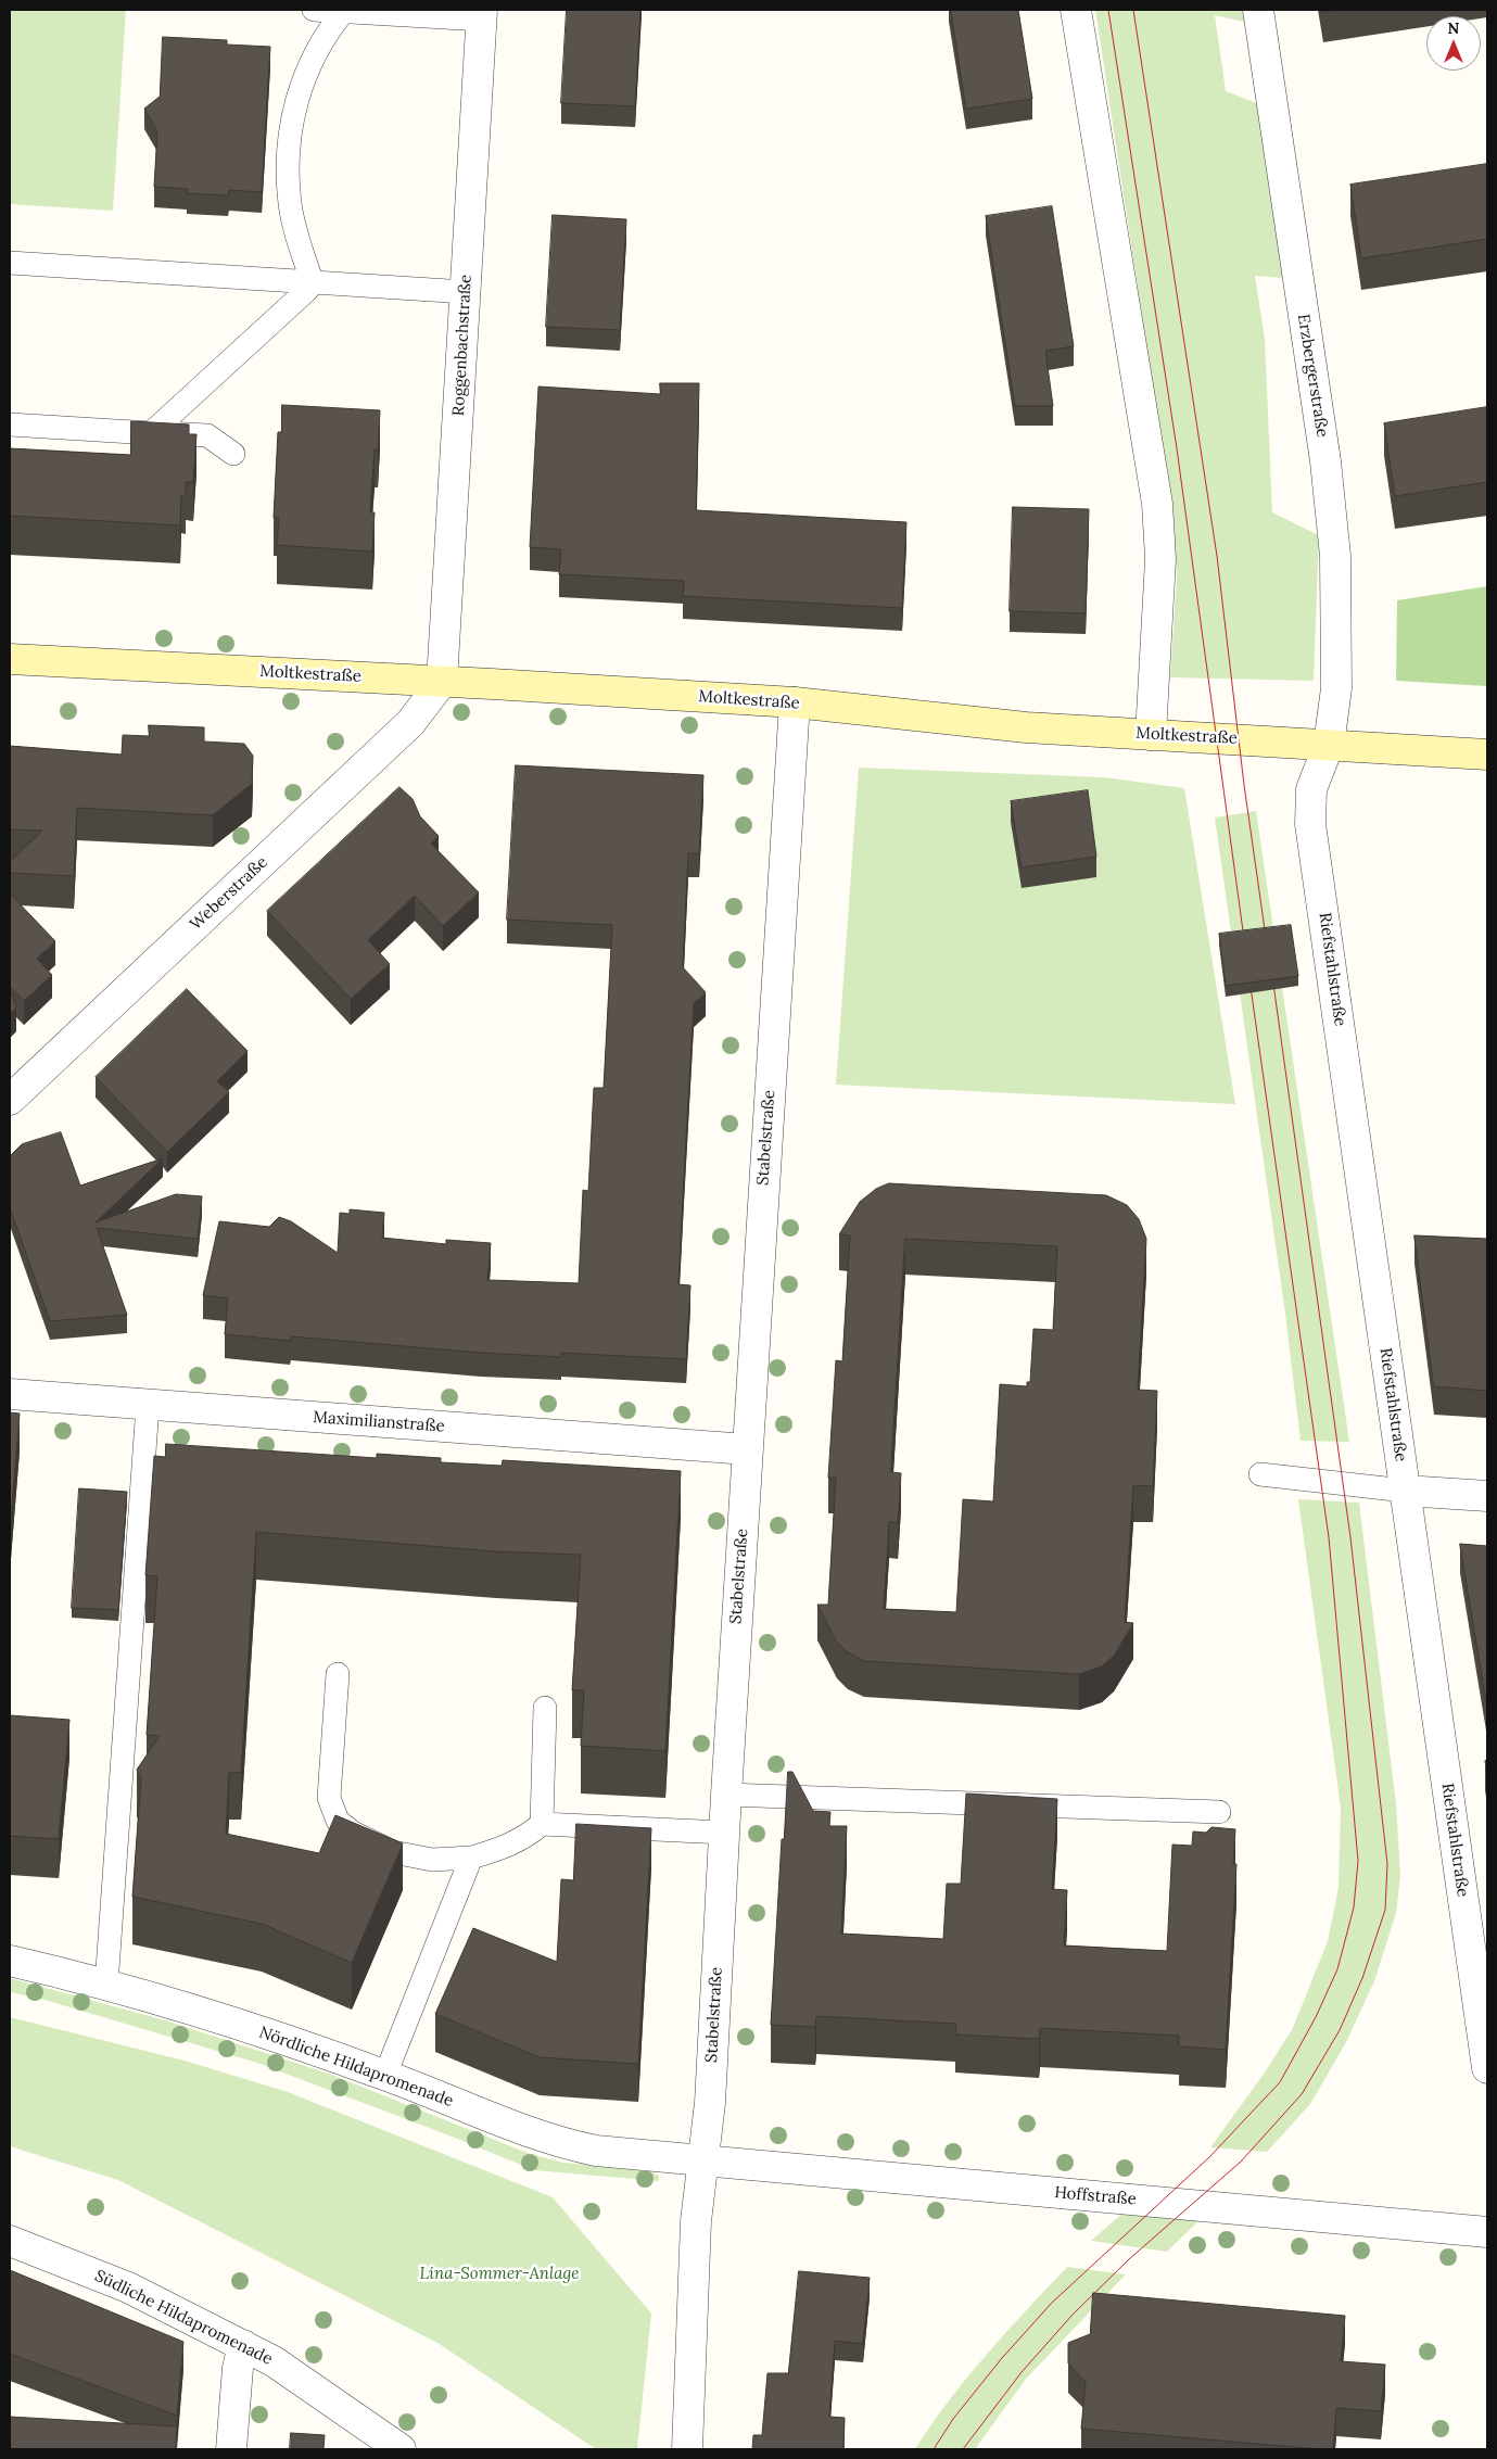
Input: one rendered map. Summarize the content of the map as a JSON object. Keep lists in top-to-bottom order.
{
  "streets": {
    "main road": ["Moltkestraße"],
    "street": [
      "Roggenbachstraße",
      "Erzbergerstraße",
      "Weberstraße",
      "Riefstahlstraße",
      "Stabelstraße",
      "Maximilianstraße",
      "Nördliche Hildapromenade",
      "Hoffstraße",
      "Südliche Hildapromenade"
    ]
  },
  "crossings": [
    ["Roggenbachstraße", "Moltkestraße"],
    ["Roggenbachstraße", "Weberstraße"],
    ["Erzbergerstraße", "Moltkestraße"],
    ["Erzbergerstraße", "Riefstahlstraße"],
    ["Moltkestraße", "Weberstraße"],
    ["Moltkestraße", "Riefstahlstraße"],
    ["Moltkestraße", "Stabelstraße"],
    ["Stabelstraße", "Maximilianstraße"],
    ["Stabelstraße", "Nördliche Hildapromenade"],
    ["Stabelstraße", "Hoffstraße"],
    ["Nördliche Hildapromenade", "Hoffstraße"]
  ],
  "parks": ["Lina-Sommer-Anlage"],
  "north": "top"
}
